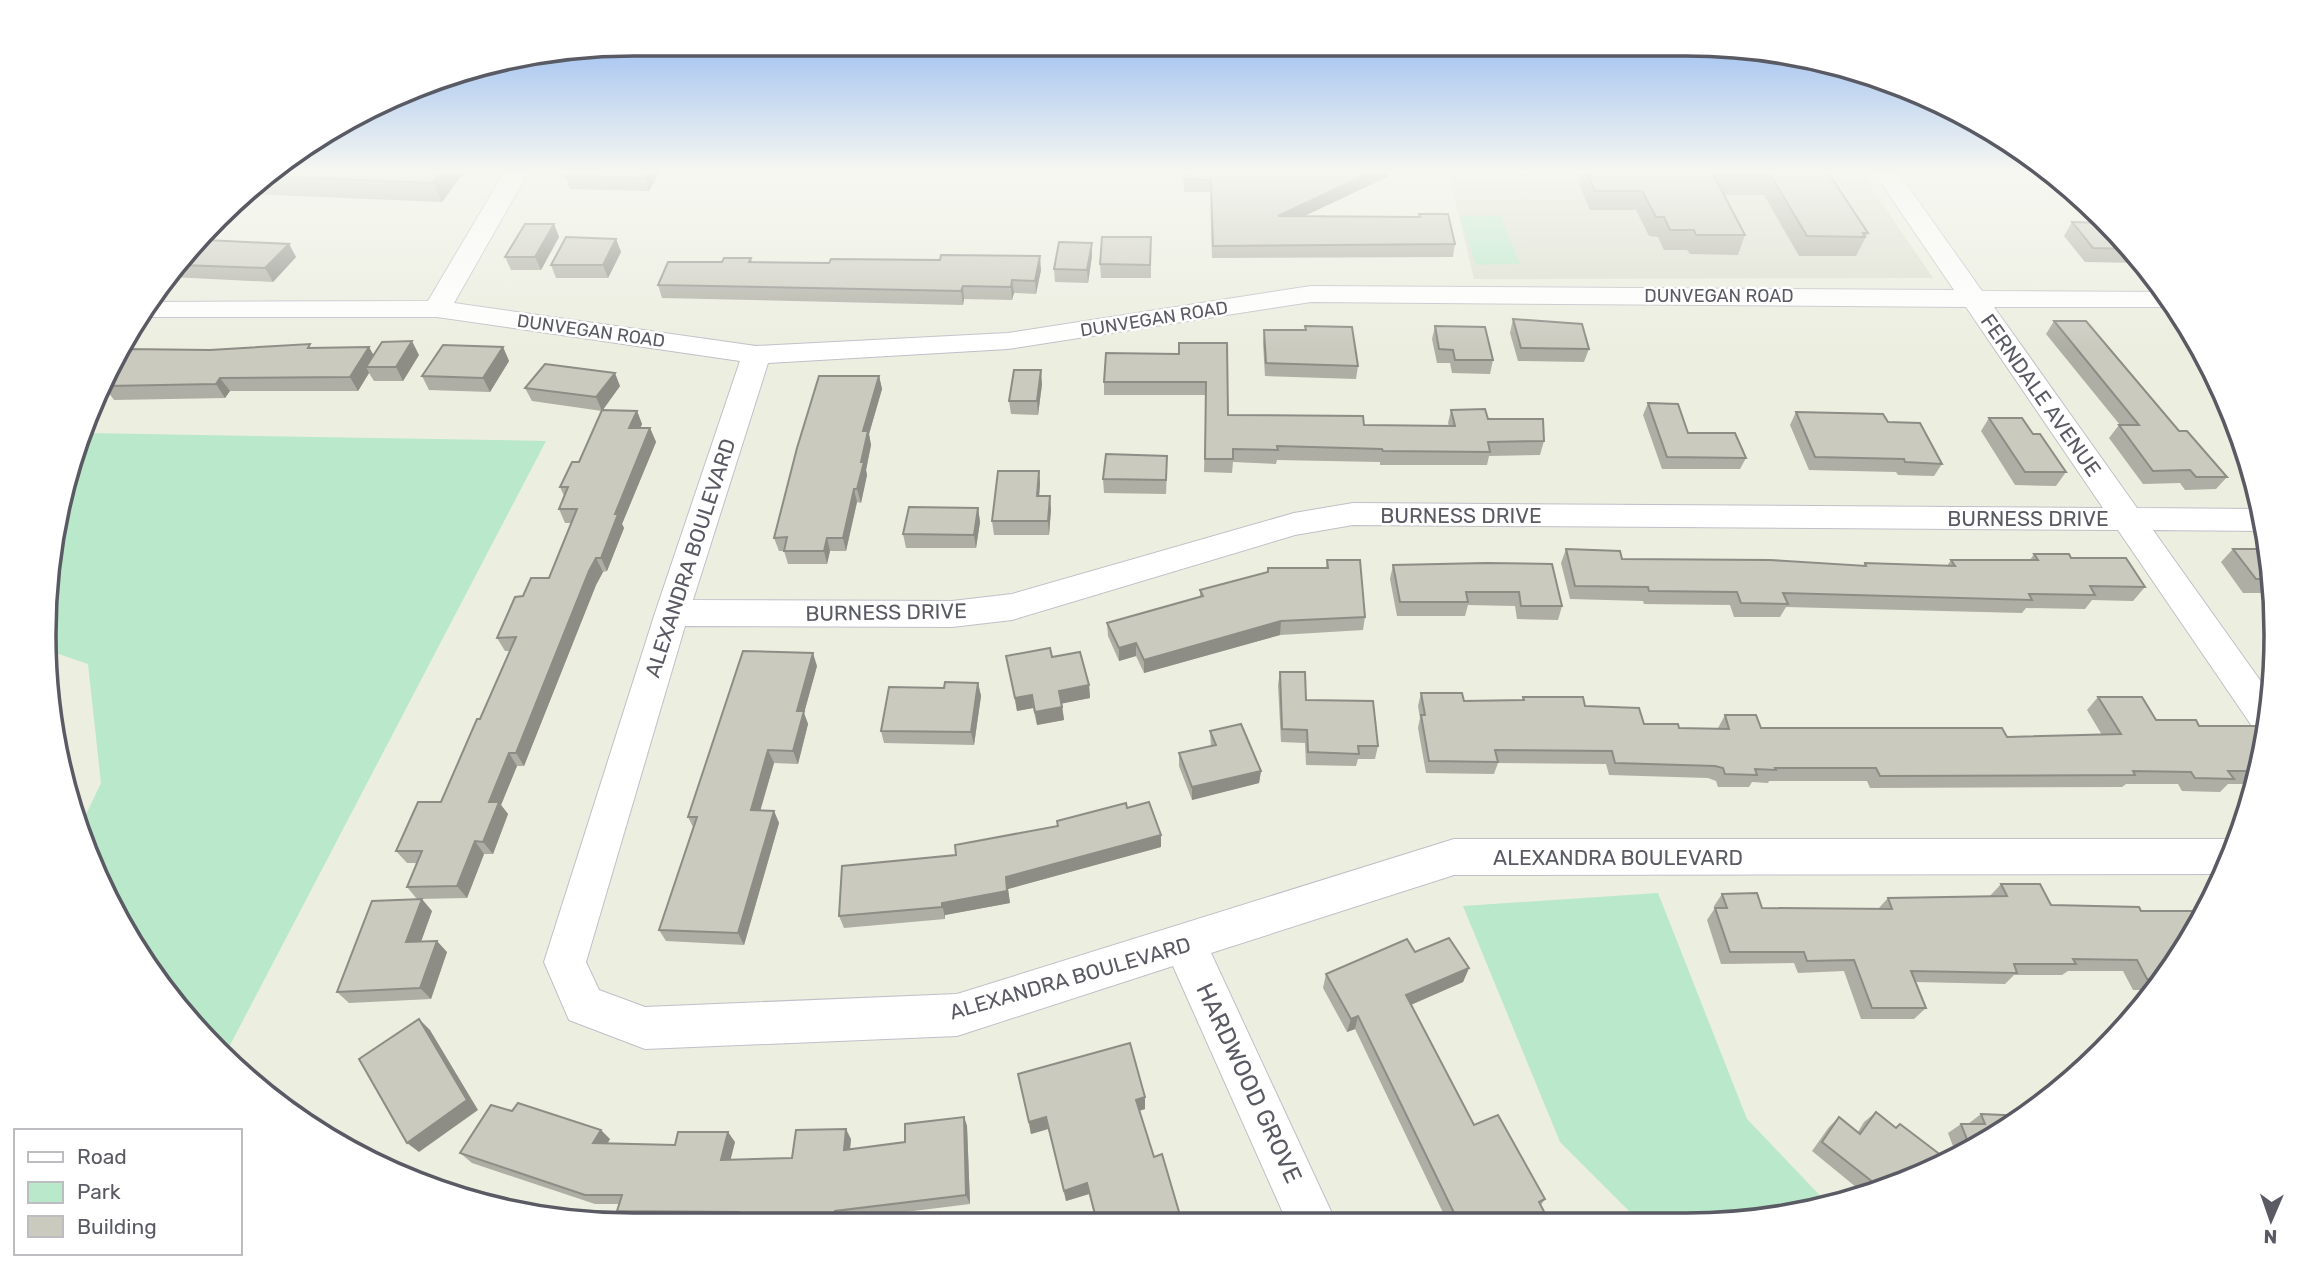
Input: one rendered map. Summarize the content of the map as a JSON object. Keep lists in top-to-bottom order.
{
  "streets": {
    "street": [
      "DUNVEGAN ROAD",
      "FERNDALE AVENUE",
      "BURNESS DRIVE",
      "ALEXANDRA BOULEVARD",
      "HARDWOOD GROVE"
    ]
  },
  "crossings": [
    ["DUNVEGAN ROAD", "FERNDALE AVENUE"],
    ["DUNVEGAN ROAD", "ALEXANDRA BOULEVARD"],
    ["FERNDALE AVENUE", "BURNESS DRIVE"],
    ["BURNESS DRIVE", "ALEXANDRA BOULEVARD"],
    ["ALEXANDRA BOULEVARD", "HARDWOOD GROVE"]
  ],
  "legend": ["Road", "Park", "Building"],
  "north": "bottom"
}
